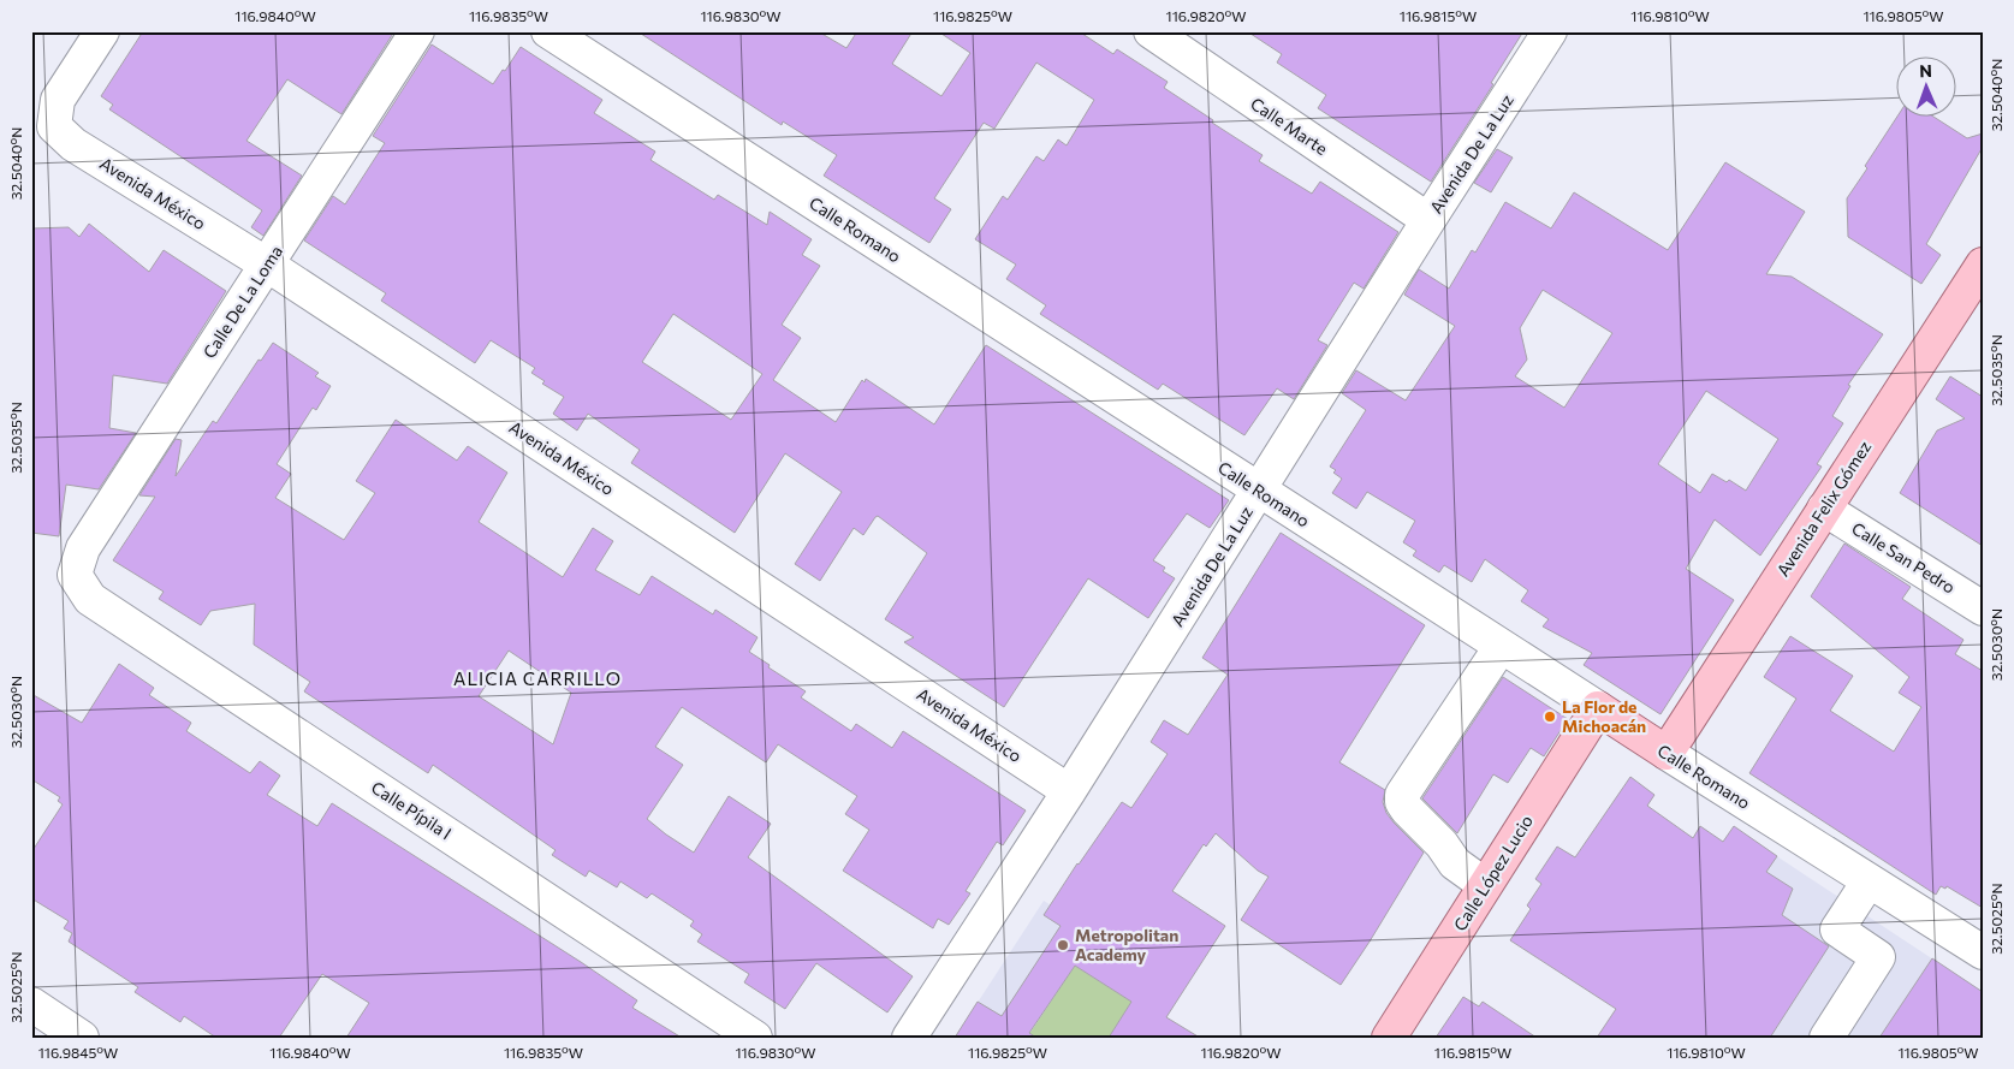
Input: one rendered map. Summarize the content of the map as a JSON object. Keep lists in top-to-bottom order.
{
  "streets": {
    "main road": ["Calle Romano", "Avenida Felix Gómez", "Calle López Lucio"],
    "street": [
      "Calle Marte",
      "Avenida De La Luz",
      "Avenida México",
      "Calle De La Loma",
      "Calle San Pedro",
      "Calle Pípila I"
    ]
  },
  "crossings": [
    ["Calle Marte", "Avenida De La Luz"],
    ["Avenida De La Luz", "Avenida México"],
    ["Avenida De La Luz", "Calle Romano"],
    ["Avenida México", "Calle De La Loma"],
    ["Calle Romano", "Avenida Felix Gómez"],
    ["Calle Romano", "Calle López Lucio"],
    ["Calle De La Loma", "Calle Pípila I"],
    ["Avenida Felix Gómez", "Calle San Pedro"]
  ],
  "districts": ["ALICIA CARRILLO"],
  "places": ["La Flor de Michoacán", "Metropolitan Academy"],
  "north": "top",
  "coordinates": [
    "116.9840°W",
    "116.9835°W",
    "116.9830°W",
    "116.9825°W",
    "116.9820°W",
    "116.9815°W",
    "116.9810°W",
    "116.9805°W",
    "32.5040°N",
    "32.5035°N",
    "32.5030°N",
    "32.5025°N",
    "116.9845°W"
  ]
}
